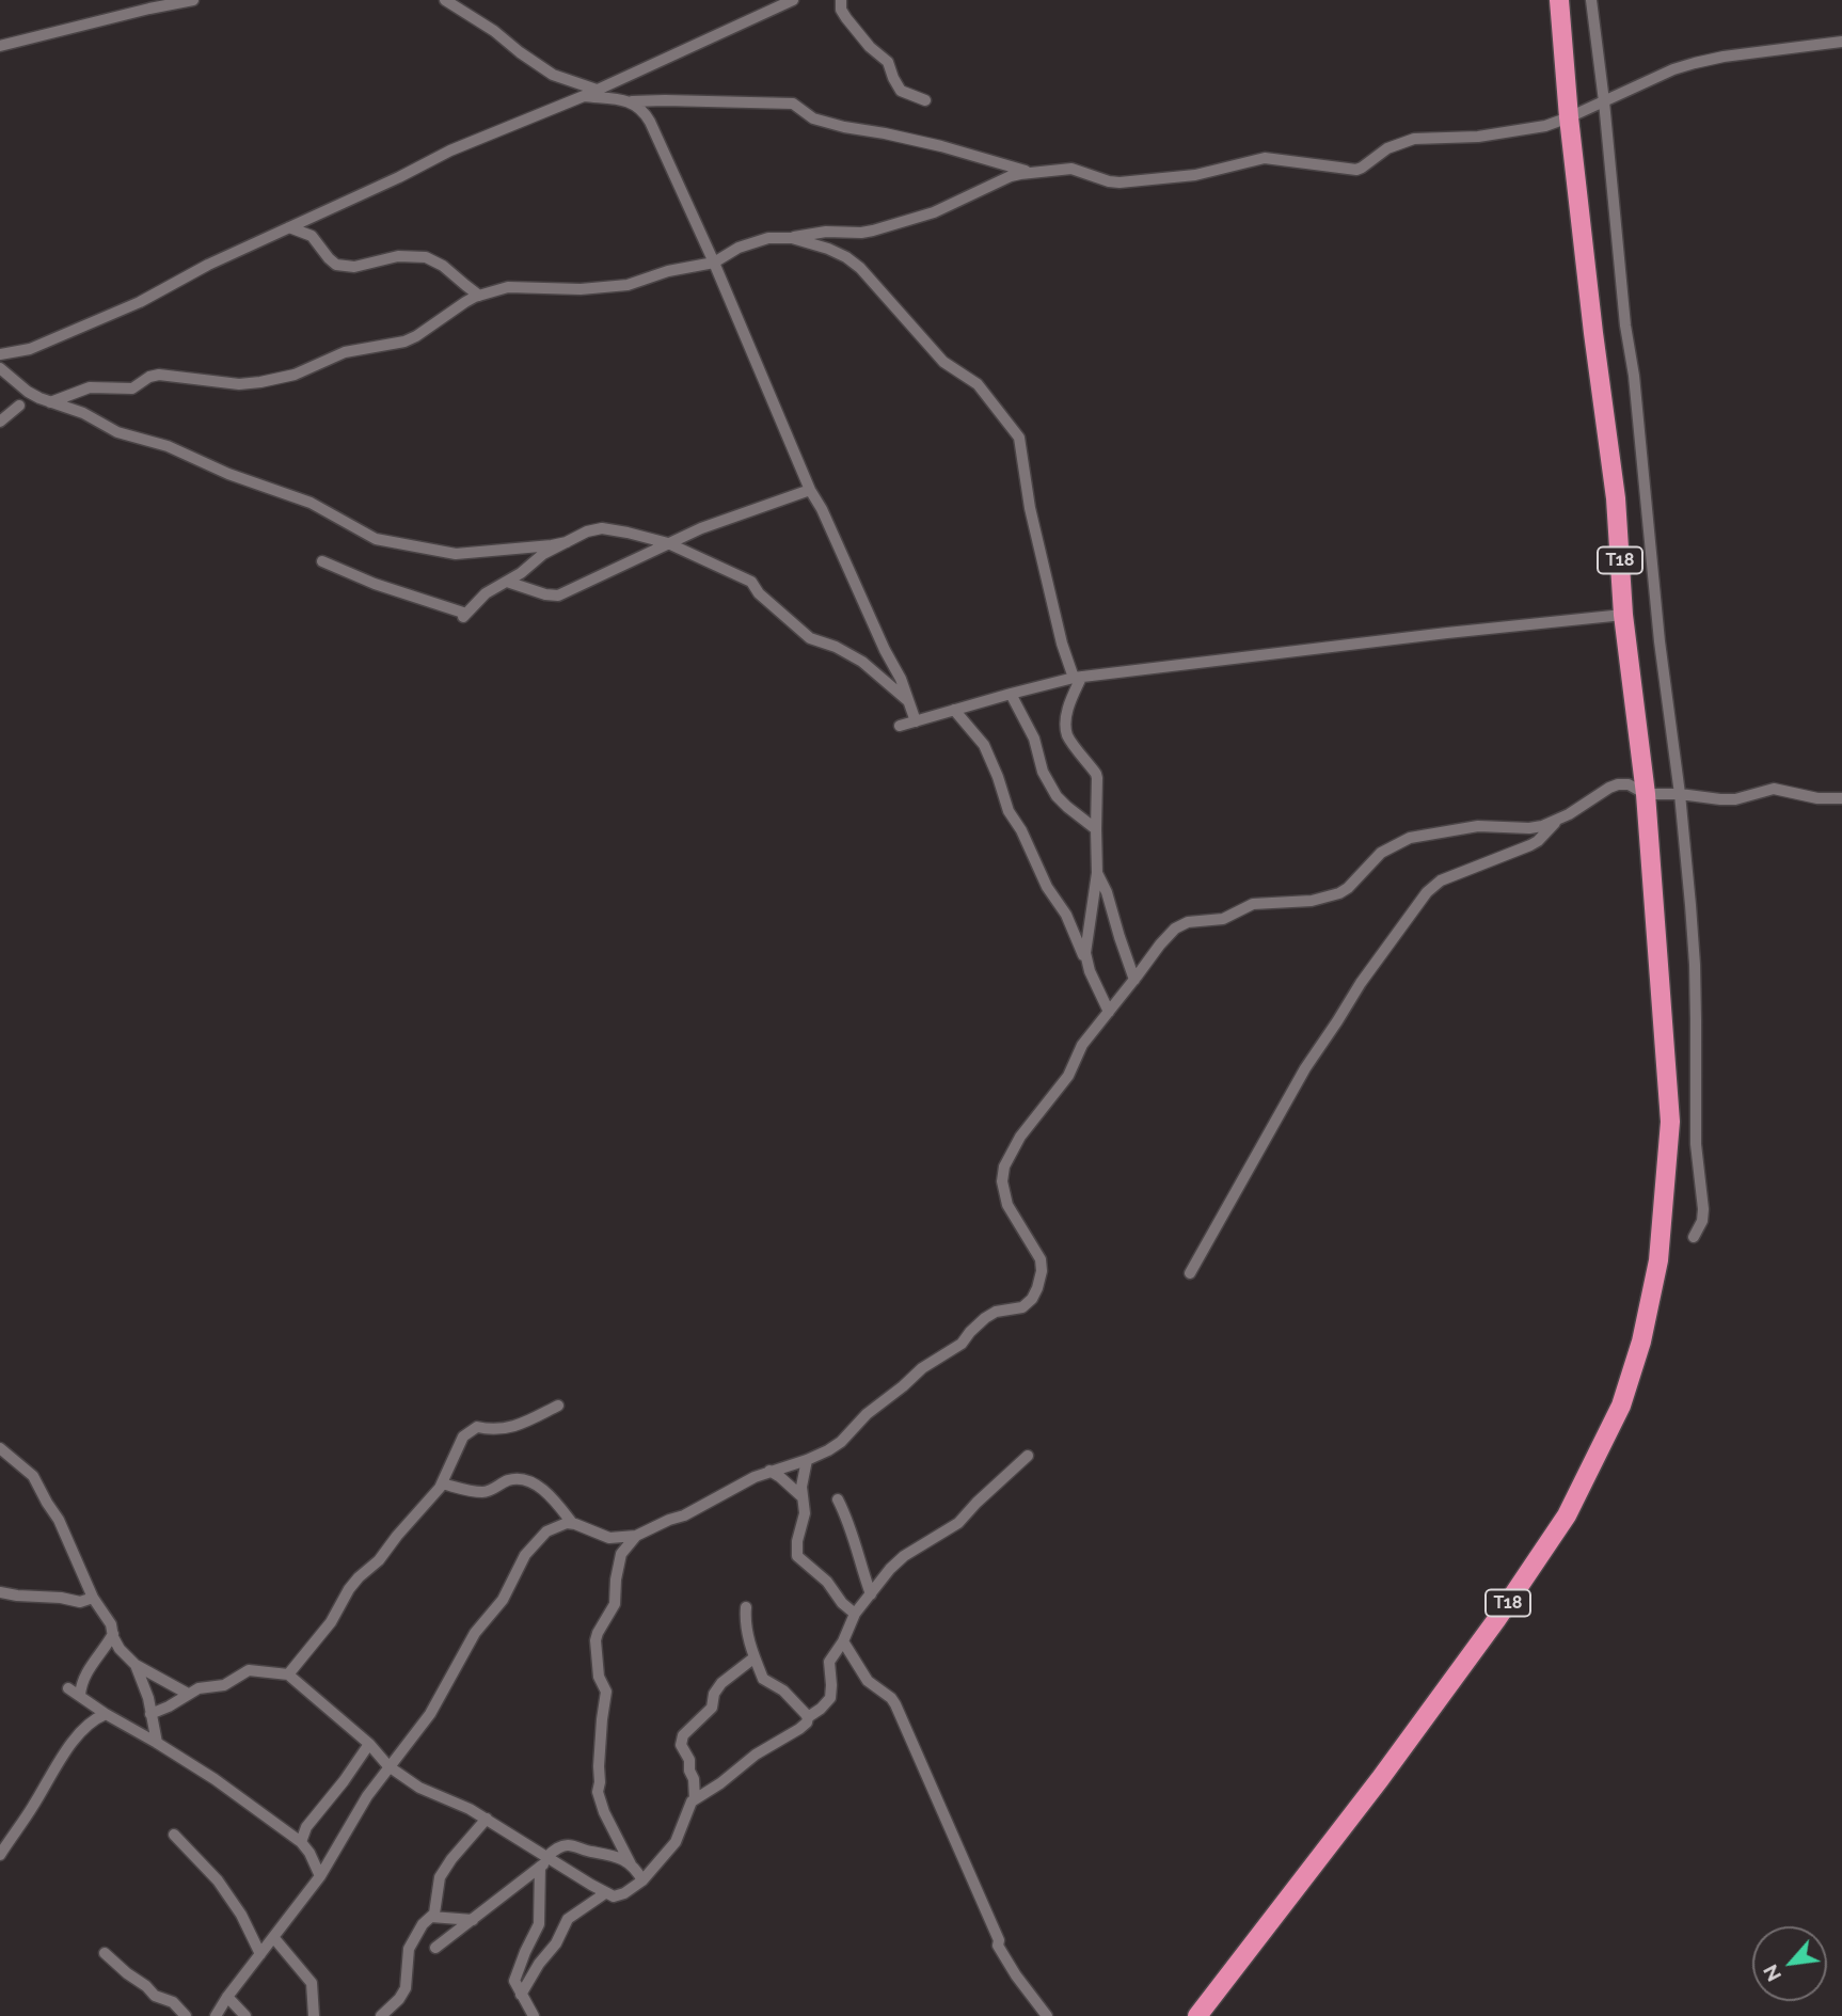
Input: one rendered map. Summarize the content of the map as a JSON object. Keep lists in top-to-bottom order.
{
  "streets": {
    "highway": ["T18"]
  },
  "north": "bottom left"
}
